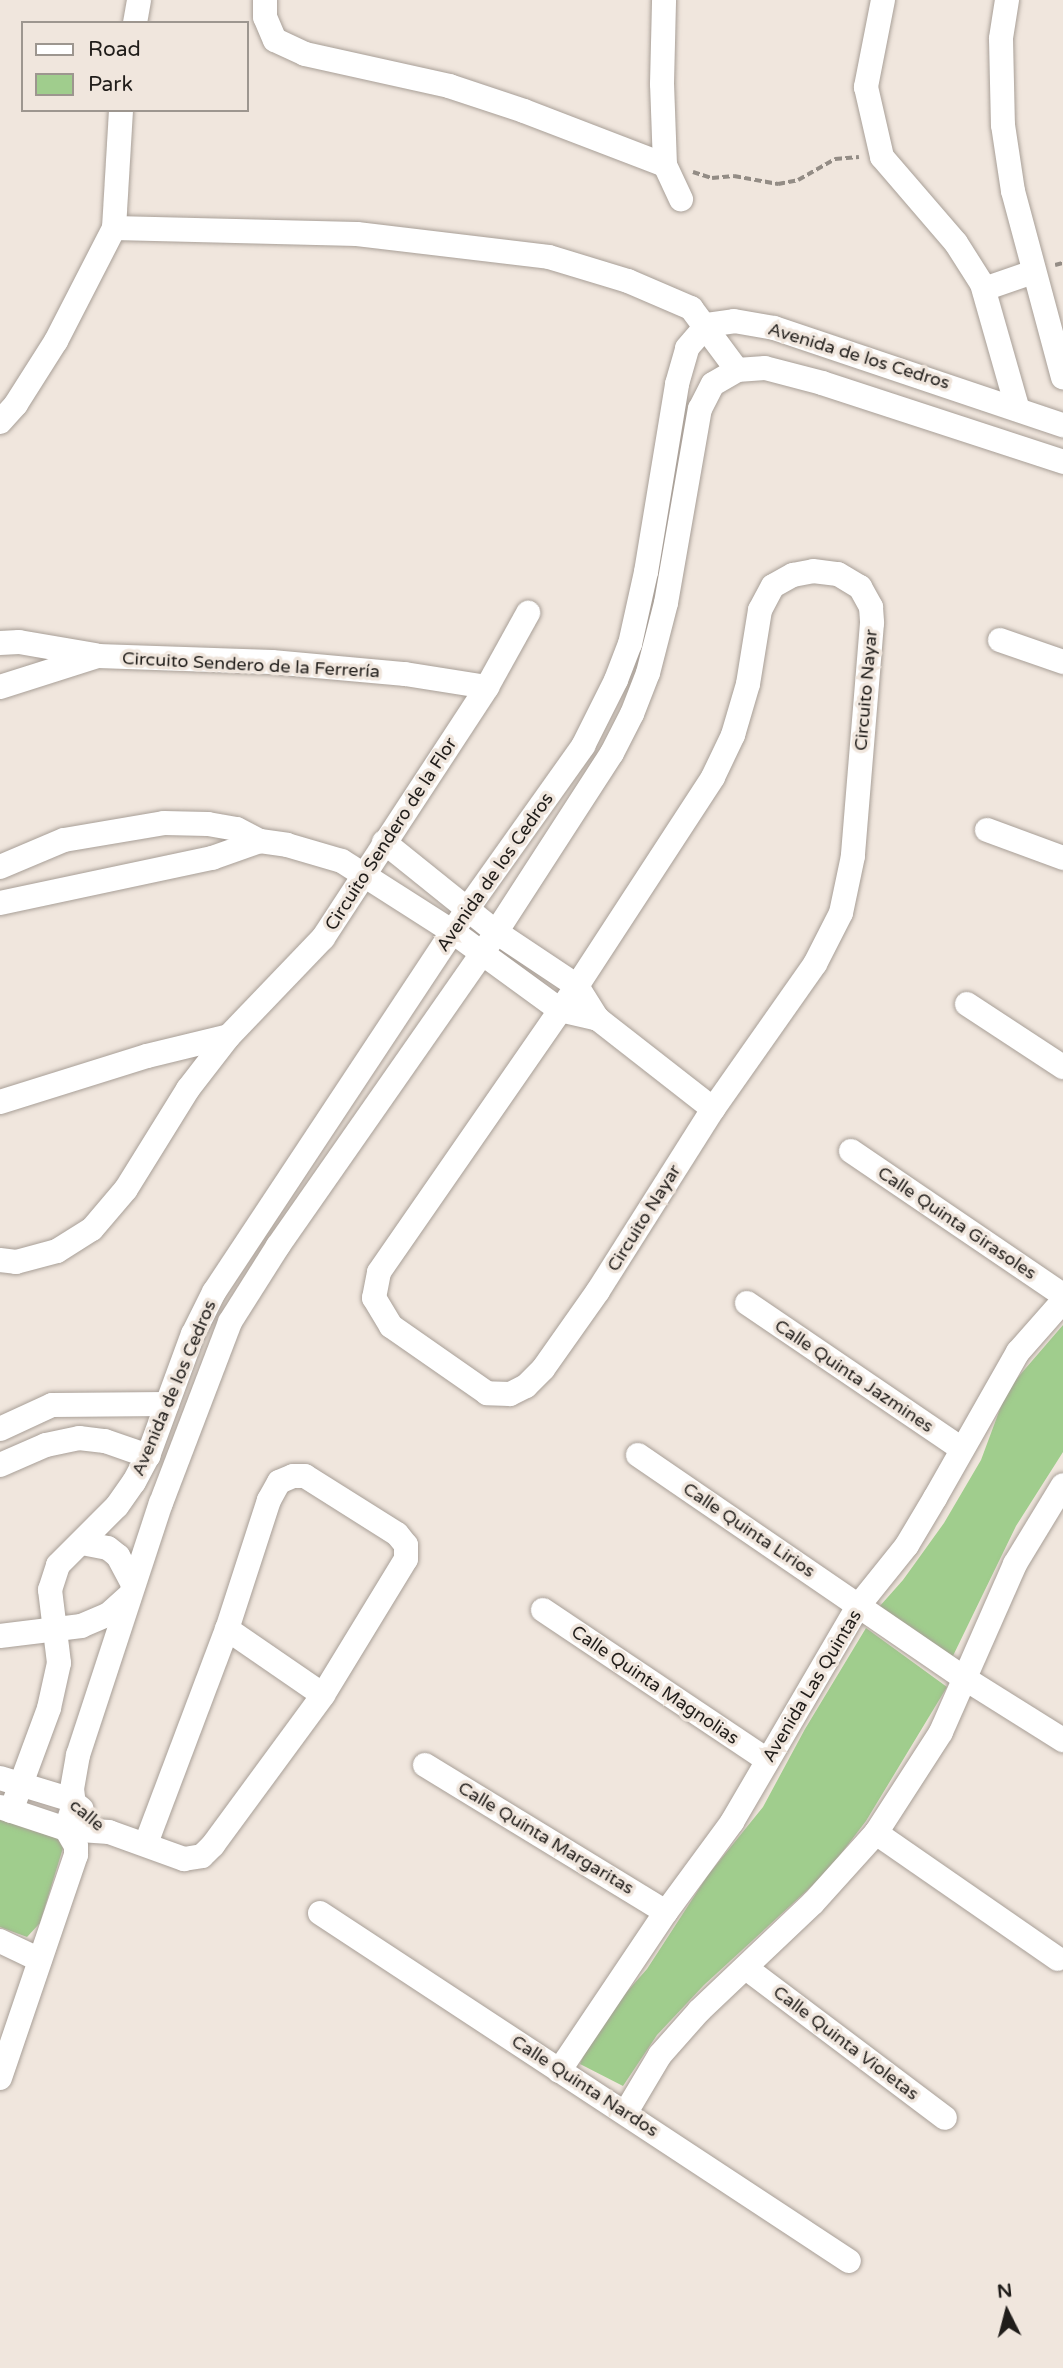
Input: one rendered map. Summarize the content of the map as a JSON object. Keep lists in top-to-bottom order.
{
  "streets": {
    "street": [
      "Avenida de los Cedros",
      "Circuito Sendero de la Ferrería",
      "Circuito Nayar",
      "Circuito Sendero de la Flor",
      "Calle Quinta Girasoles",
      "Calle Quinta Jazmines",
      "Calle Quinta Lirios",
      "Calle Quinta Magnolias",
      "Avenida Las Quintas",
      "calle",
      "Calle Quinta Margaritas",
      "Calle Quinta Violetas",
      "Calle Quinta Nardos"
    ]
  },
  "crossings": [
    ["Avenida de los Cedros", "calle"],
    ["Circuito Sendero de la Ferrería", "Circuito Sendero de la Flor"],
    ["Calle Quinta Jazmines", "Avenida Las Quintas"],
    ["Calle Quinta Lirios", "Avenida Las Quintas"],
    ["Calle Quinta Magnolias", "Avenida Las Quintas"],
    ["Avenida Las Quintas", "Calle Quinta Margaritas"],
    ["Avenida Las Quintas", "Calle Quinta Nardos"]
  ],
  "legend": ["Road", "Park"],
  "north": "top"
}
